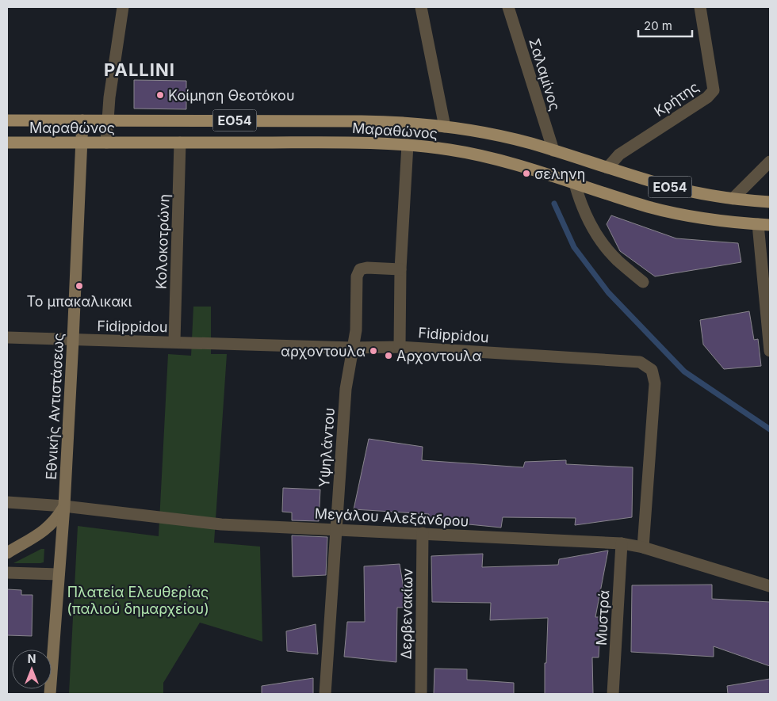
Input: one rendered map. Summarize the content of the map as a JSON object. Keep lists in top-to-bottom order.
{
  "streets": {
    "main road": ["ΕΟ54", "Μαραθώνος", "Εθνικής Αντιστάσεως"],
    "street": [
      "Σαλαμίνος",
      "Κρήτης",
      "Κολοκοτρώνη",
      "Fidippidou",
      "Υψηλάντου",
      "Μεγάλου Αλεξάνδρου",
      "Δερβενακίων",
      "Μυστρά"
    ]
  },
  "crossings": [
    ["Σαλαμίνος", "Μαραθώνος"],
    ["Κρήτης", "Μαραθώνος"],
    ["Μαραθώνος", "Κολοκοτρώνη"],
    ["Μαραθώνος", "Εθνικής Αντιστάσεως"],
    ["Κολοκοτρώνη", "Fidippidou"],
    ["Fidippidou", "Εθνικής Αντιστάσεως"],
    ["Fidippidou", "Υψηλάντου"],
    ["Fidippidou", "Μεγάλου Αλεξάνδρου"],
    ["Εθνικής Αντιστάσεως", "Μεγάλου Αλεξάνδρου"],
    ["Υψηλάντου", "Μεγάλου Αλεξάνδρου"],
    ["Μεγάλου Αλεξάνδρου", "Δερβενακίων"],
    ["Μεγάλου Αλεξάνδρου", "Μυστρά"]
  ],
  "districts": ["PALLINI"],
  "parks": ["Πλατεία Ελευθερίας (παλιού δημαρχείου)"],
  "places": [
    "Κοίμηση Θεοτόκου",
    "σεληνη",
    "Το μπακαλικακι",
    "αρχοντουλα",
    "Αρχοντουλα"
  ],
  "scale_bar": "20 m",
  "north": "top"
}
